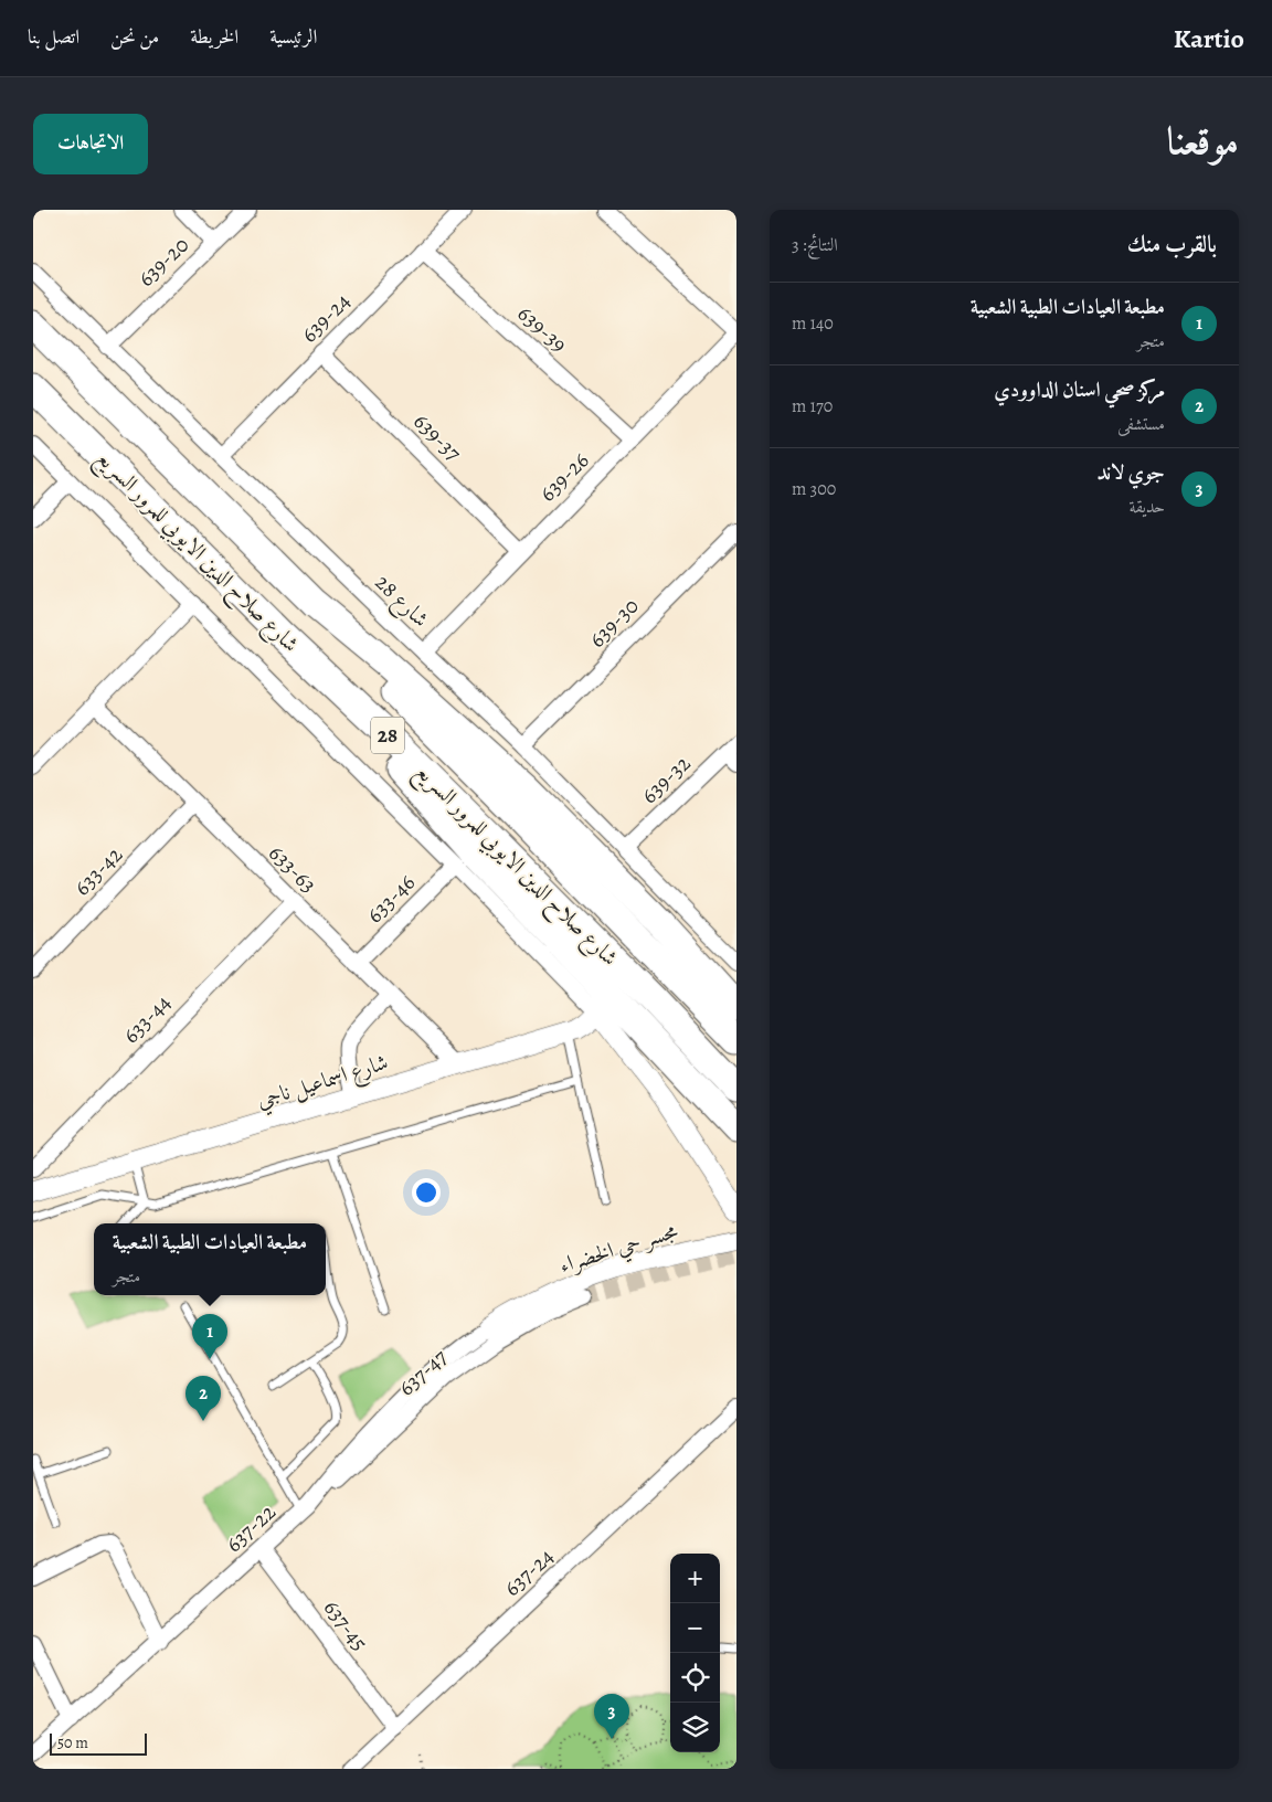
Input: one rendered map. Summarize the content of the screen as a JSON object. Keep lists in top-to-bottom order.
{
  "streets": {
    "highway": ["شارع صلاح الدين الايوبي للمرور السريع", "28"],
    "street": [
      "639-20",
      "639-24",
      "639-39",
      "639-37",
      "639-26",
      "شارع 28",
      "639-30",
      "639-32",
      "633-63",
      "633-42",
      "633-46",
      "633-44",
      "شارع اسماعيل ناجي",
      "مجسر حي الخضراء",
      "637-47",
      "637-22",
      "637-24",
      "637-45"
    ]
  },
  "crossings": [
    ["639-20", "شارع 28"],
    ["639-24", "639-39"],
    ["639-24", "639-37"],
    ["639-24", "شارع 28"],
    ["639-39", "639-26"],
    ["639-37", "639-26"],
    ["639-26", "شارع 28"],
    ["شارع 28", "639-30"],
    ["شارع 28", "639-32"],
    ["633-63", "633-42"],
    ["633-63", "633-46"],
    ["633-63", "633-44"],
    ["633-63", "شارع اسماعيل ناجي"],
    ["مجسر حي الخضراء", "637-22"],
    ["637-47", "637-22"],
    ["637-22", "637-45"],
    ["637-24", "637-45"]
  ],
  "scale_bar": "50 m",
  "page": {
    "header": "Kartio",
    "nav": [
      "الرئيسية",
      "الخريطة",
      "من نحن",
      "اتصل بنا"
    ],
    "title": "موقعنا",
    "buttons": "الاتجاهات",
    "heading": ["بالقرب منك", "النتائج: 3"],
    "list": [
      {
        "mark": "1",
        "name": "مطبعة العيادات الطبية الشعبية",
        "note": "متجر",
        "value": "140 m"
      },
      {
        "mark": "2",
        "name": "مركز صحي اسنان الداوودي",
        "note": "مستشفى",
        "value": "170 m"
      },
      {
        "mark": "3",
        "name": "جوي لاند",
        "note": "حديقة",
        "value": "300 m"
      }
    ],
    "popup": ["مطبعة العيادات الطبية الشعبية", "متجر"],
    "pins": ["1", "2", "3"],
    "map_buttons": ["+", "−"],
    "scale": "50 m"
  }
}
